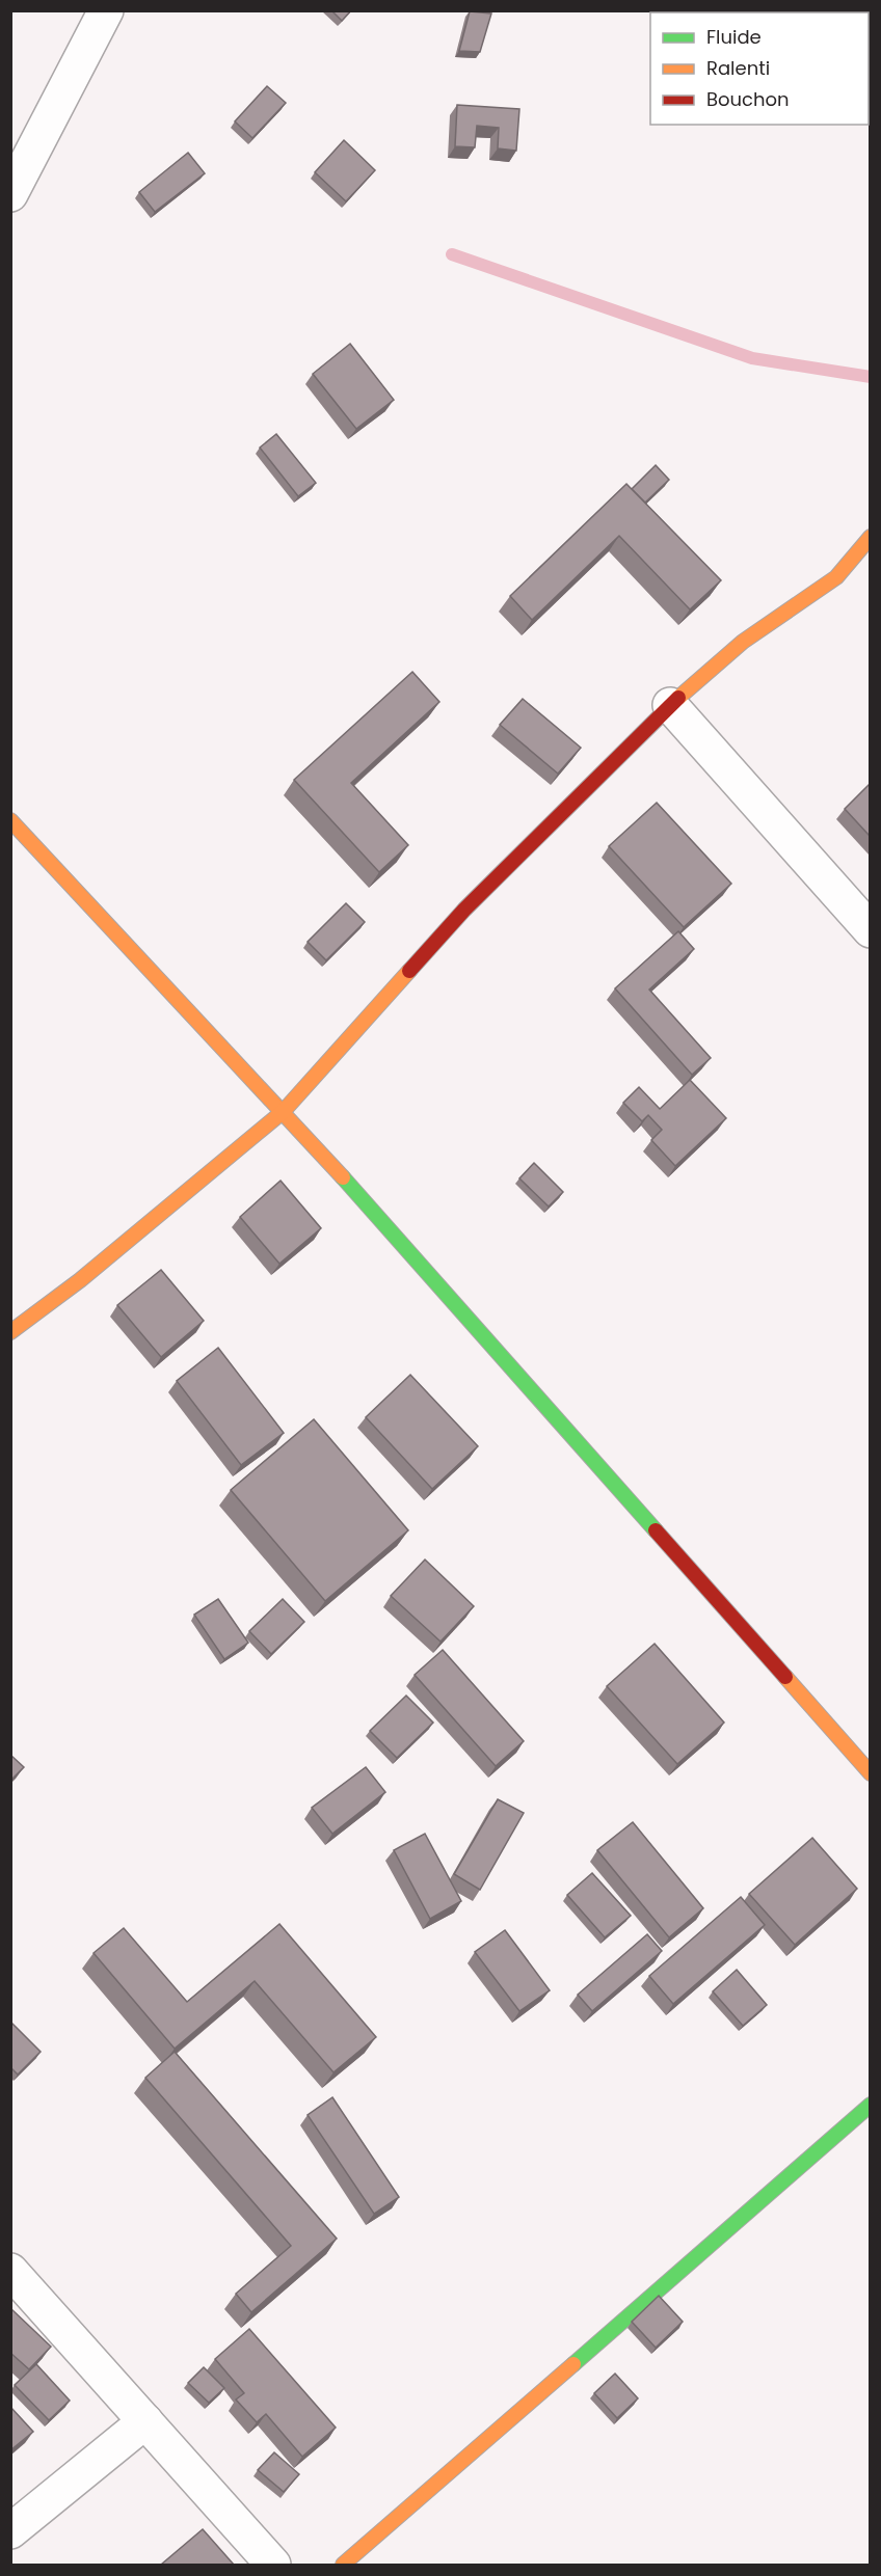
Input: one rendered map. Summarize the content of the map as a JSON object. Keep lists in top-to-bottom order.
{
  "legend": ["Fluide", "Ralenti", "Bouchon"]
}
